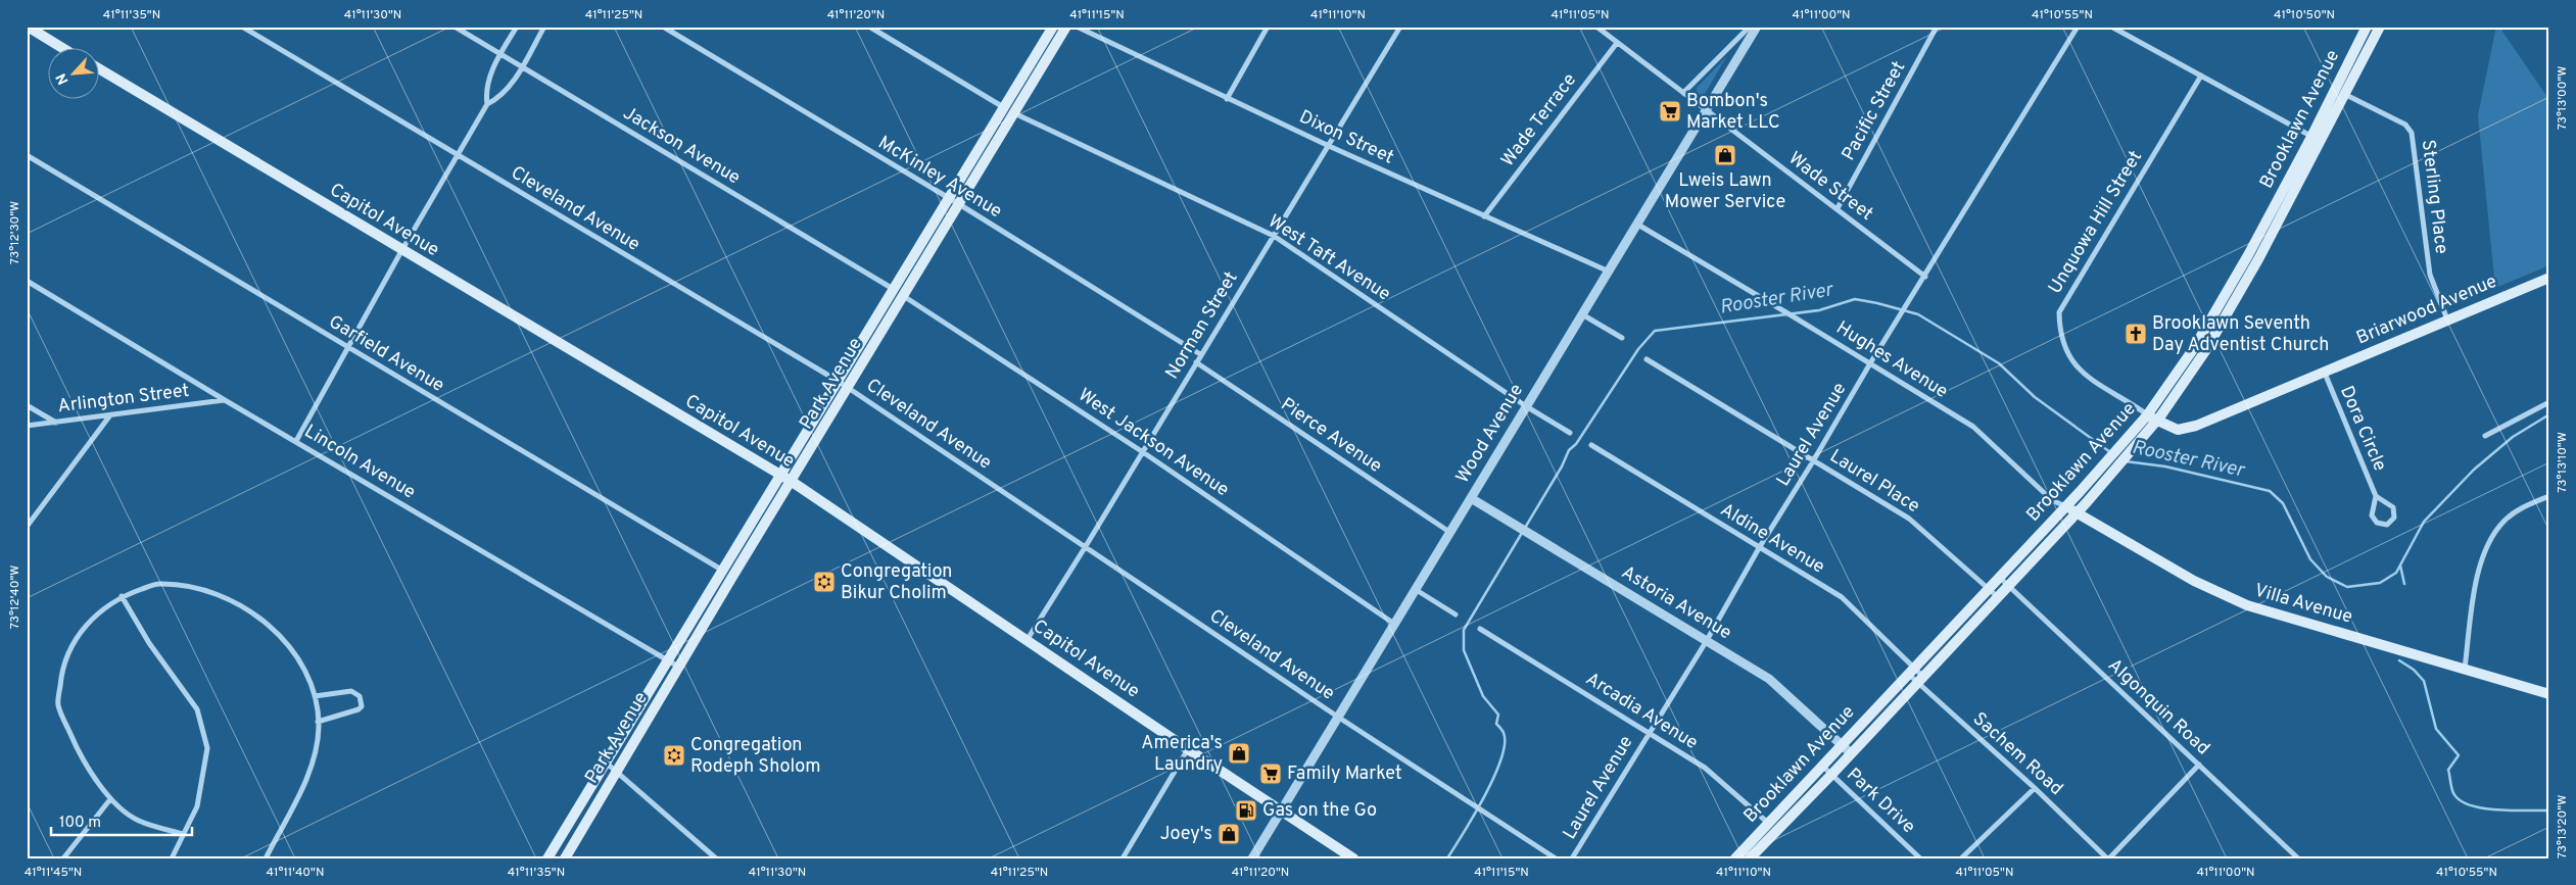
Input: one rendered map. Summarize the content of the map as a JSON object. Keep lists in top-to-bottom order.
{
  "streets": {
    "main road": [
      "Brooklawn Avenue",
      "Capitol Avenue",
      "Briarwood Avenue",
      "Park Avenue",
      "Villa Avenue"
    ],
    "street": [
      "Pacific Street",
      "Wade Terrace",
      "Dixon Street",
      "Jackson Avenue",
      "McKinley Avenue",
      "Wade Street",
      "Sterling Place",
      "Cleveland Avenue",
      "Unquowa Hill Street",
      "West Taft Avenue",
      "Norman Street",
      "Garfield Avenue",
      "Hughes Avenue",
      "Arlington Street",
      "Dora Circle",
      "Wood Avenue",
      "Laurel Avenue",
      "Pierce Avenue",
      "West Jackson Avenue",
      "Lincoln Avenue",
      "Laurel Place",
      "Aldine Avenue",
      "Astoria Avenue",
      "Algonquin Road",
      "Arcadia Avenue",
      "Sachem Road",
      "Park Drive"
    ]
  },
  "crossings": [
    ["Pacific Street", "Wade Street"],
    ["Brooklawn Avenue", "Sterling Place"],
    ["Brooklawn Avenue", "Unquowa Hill Street"],
    ["Brooklawn Avenue", "Briarwood Avenue"],
    ["Brooklawn Avenue", "Hughes Avenue"],
    ["Brooklawn Avenue", "Laurel Place"],
    ["Brooklawn Avenue", "Aldine Avenue"],
    ["Brooklawn Avenue", "Astoria Avenue"],
    ["Brooklawn Avenue", "Villa Avenue"],
    ["Brooklawn Avenue", "Algonquin Road"],
    ["Brooklawn Avenue", "Arcadia Avenue"],
    ["Brooklawn Avenue", "Sachem Road"],
    ["Brooklawn Avenue", "Park Drive"],
    ["Wade Terrace", "Dixon Street"],
    ["Wade Terrace", "Wade Street"],
    ["Dixon Street", "Norman Street"],
    ["Dixon Street", "Wood Avenue"],
    ["Jackson Avenue", "Park Avenue"],
    ["Jackson Avenue", "West Jackson Avenue"],
    ["McKinley Avenue", "Norman Street"],
    ["McKinley Avenue", "Park Avenue"],
    ["Wade Street", "Wood Avenue"],
    ["Wade Street", "Laurel Avenue"],
    ["Sterling Place", "Briarwood Avenue"],
    ["Cleveland Avenue", "Norman Street"],
    ["Cleveland Avenue", "Park Avenue"],
    ["Cleveland Avenue", "Wood Avenue"],
    ["Capitol Avenue", "Norman Street"],
    ["Capitol Avenue", "Park Avenue"],
    ["Capitol Avenue", "Wood Avenue"],
    ["Unquowa Hill Street", "Briarwood Avenue"],
    ["West Taft Avenue", "Norman Street"],
    ["West Taft Avenue", "Park Avenue"],
    ["West Taft Avenue", "Wood Avenue"],
    ["Briarwood Avenue", "Dora Circle"],
    ["Norman Street", "Pierce Avenue"],
    ["Norman Street", "West Jackson Avenue"],
    ["Garfield Avenue", "Park Avenue"],
    ["Hughes Avenue", "Wood Avenue"],
    ["Hughes Avenue", "Laurel Avenue"],
    ["Hughes Avenue", "Villa Avenue"],
    ["Park Avenue", "West Jackson Avenue"],
    ["Park Avenue", "Lincoln Avenue"],
    ["Arlington Street", "Lincoln Avenue"],
    ["Wood Avenue", "Pierce Avenue"],
    ["Wood Avenue", "West Jackson Avenue"],
    ["Wood Avenue", "Astoria Avenue"],
    ["Laurel Avenue", "Laurel Place"],
    ["Laurel Avenue", "Aldine Avenue"],
    ["Laurel Avenue", "Astoria Avenue"],
    ["Laurel Avenue", "Arcadia Avenue"],
    ["Aldine Avenue", "Sachem Road"]
  ],
  "water": ["Rooster River"],
  "places": {
    "supermarket": ["Bombon's Market LLC", "Family Market"],
    "shop": ["Lweis Lawn Mower Service", "America's Laundry", "Joey's"],
    "church": ["Brooklawn Seventh Day Adventist Church"],
    "synagogue": ["Congregation Bikur Cholim", "Congregation Rodeph Sholom"],
    "fuel station": ["Gas on the Go"]
  },
  "scale_bar": "100 m",
  "north": "bottom left",
  "coordinates": [
    "41°11'35\"N",
    "41°11'30\"N",
    "41°11'25\"N",
    "41°11'20\"N",
    "41°11'15\"N",
    "41°11'10\"N",
    "41°11'05\"N",
    "41°11'00\"N",
    "41°10'55\"N",
    "41°10'50\"N",
    "73°13'00\"W",
    "73°12'30\"W",
    "73°13'10\"W",
    "73°12'40\"W",
    "73°13'20\"W",
    "41°11'45\"N",
    "41°11'40\"N"
  ]
}
